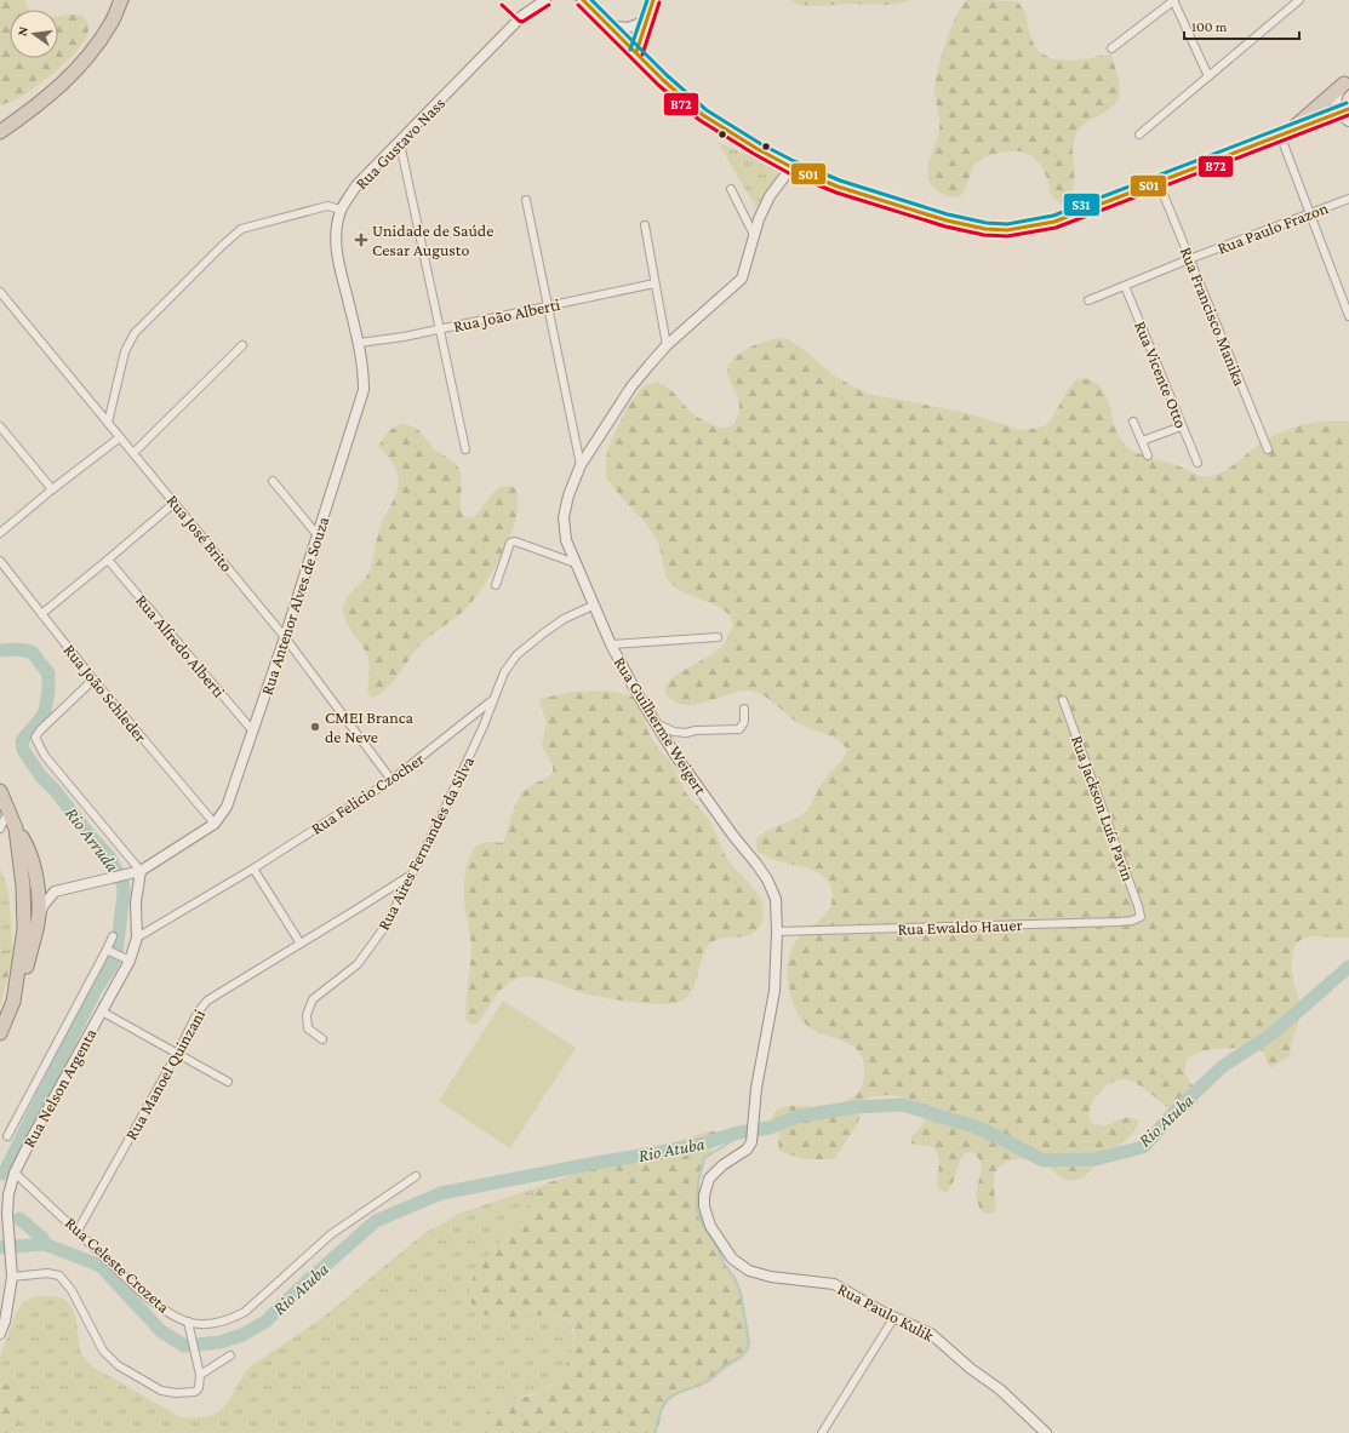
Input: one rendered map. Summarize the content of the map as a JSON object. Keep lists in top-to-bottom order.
{
  "streets": {
    "main road": [
      "Rua Gustavo Nass",
      "Rua Antenor Alves de Souza",
      "Rua Guilherme Weigert",
      "Rua Nelson Argenta",
      "Rua Paulo Kulik"
    ],
    "street": [
      "Rua Paulo Frazon",
      "Rua João Alberti",
      "Rua Francisco Manika",
      "Rua Vicente Otto",
      "Rua José Brito",
      "Rua Alfredo Alberti",
      "Rua João Schleder",
      "Rua Felicio Czocher",
      "Rua Jackson Luís Pavin",
      "Rua Aires Fernandes da Silva",
      "Rua Ewaldo Hauer",
      "Rua Manoel Quinzani",
      "Rua Celeste Crozeta"
    ]
  },
  "crossings": [
    ["Rua Gustavo Nass", "Rua Antenor Alves de Souza"],
    ["Rua Paulo Frazon", "Rua Francisco Manika"],
    ["Rua Paulo Frazon", "Rua Vicente Otto"],
    ["Rua João Alberti", "Rua Antenor Alves de Souza"],
    ["Rua José Brito", "Rua Antenor Alves de Souza"],
    ["Rua José Brito", "Rua Felicio Czocher"],
    ["Rua Antenor Alves de Souza", "Rua Alfredo Alberti"],
    ["Rua Antenor Alves de Souza", "Rua João Schleder"],
    ["Rua Antenor Alves de Souza", "Rua Nelson Argenta"],
    ["Rua Guilherme Weigert", "Rua Felicio Czocher"],
    ["Rua Guilherme Weigert", "Rua Ewaldo Hauer"],
    ["Rua Guilherme Weigert", "Rua Paulo Kulik"],
    ["Rua Felicio Czocher", "Rua Aires Fernandes da Silva"],
    ["Rua Felicio Czocher", "Rua Nelson Argenta"],
    ["Rua Jackson Luís Pavin", "Rua Ewaldo Hauer"],
    ["Rua Aires Fernandes da Silva", "Rua Manoel Quinzani"],
    ["Rua Manoel Quinzani", "Rua Celeste Crozeta"],
    ["Rua Nelson Argenta", "Rua Celeste Crozeta"]
  ],
  "water": ["Rio Arruda", "Rio Atuba"],
  "places": {
    "health": ["Unidade de Saúde Cesar Augusto"],
    "other": ["CMEI Branca de Neve"]
  },
  "lines": ["transit line S01", "transit line S31", "transit line B72"],
  "scale_bar": "100 m",
  "north": "left"
}
